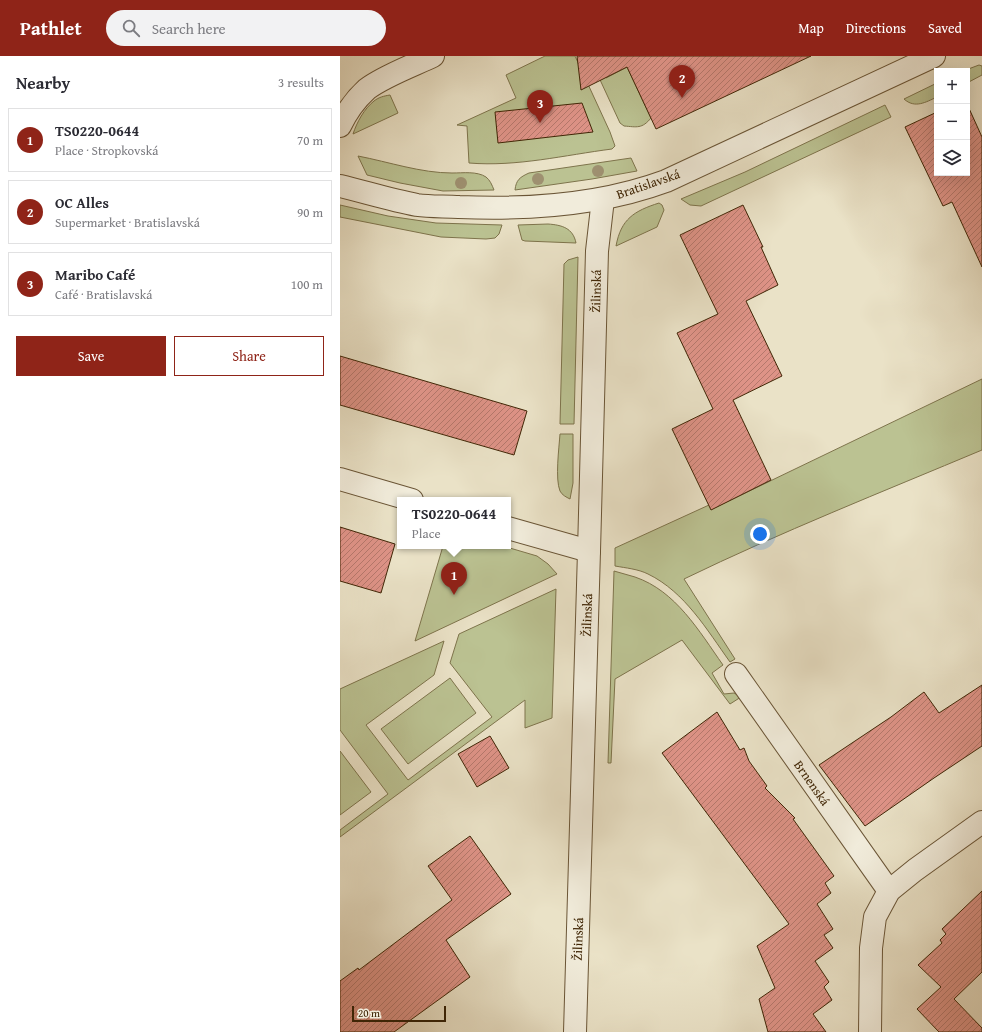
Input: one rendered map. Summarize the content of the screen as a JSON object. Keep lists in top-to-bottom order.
{
  "streets": {
    "street": ["Bratislavská", "Žilinská", "Brnenská"]
  },
  "crossings": [
    ["Bratislavská", "Žilinská"]
  ],
  "scale_bar": "20 m",
  "page": {
    "header": "Pathlet",
    "search": "Search here",
    "nav": ["Map", "Directions", "Saved"],
    "heading": ["Nearby", "3 results"],
    "pins": ["2", "3", "1"],
    "map_buttons": ["+", "−"],
    "list": [
      {
        "mark": "1",
        "name": "TS0220-0644",
        "note": "Place · Stropkovská",
        "value": "70 m"
      },
      {
        "mark": "2",
        "name": "OC Alles",
        "note": "Supermarket · Bratislavská",
        "value": "90 m"
      },
      {
        "mark": "3",
        "name": "Maribo Café",
        "note": "Café · Bratislavská",
        "value": "100 m"
      }
    ],
    "buttons": ["Save", "Share"],
    "popup": ["TS0220-0644", "Place"],
    "scale": "20 m"
  }
}
